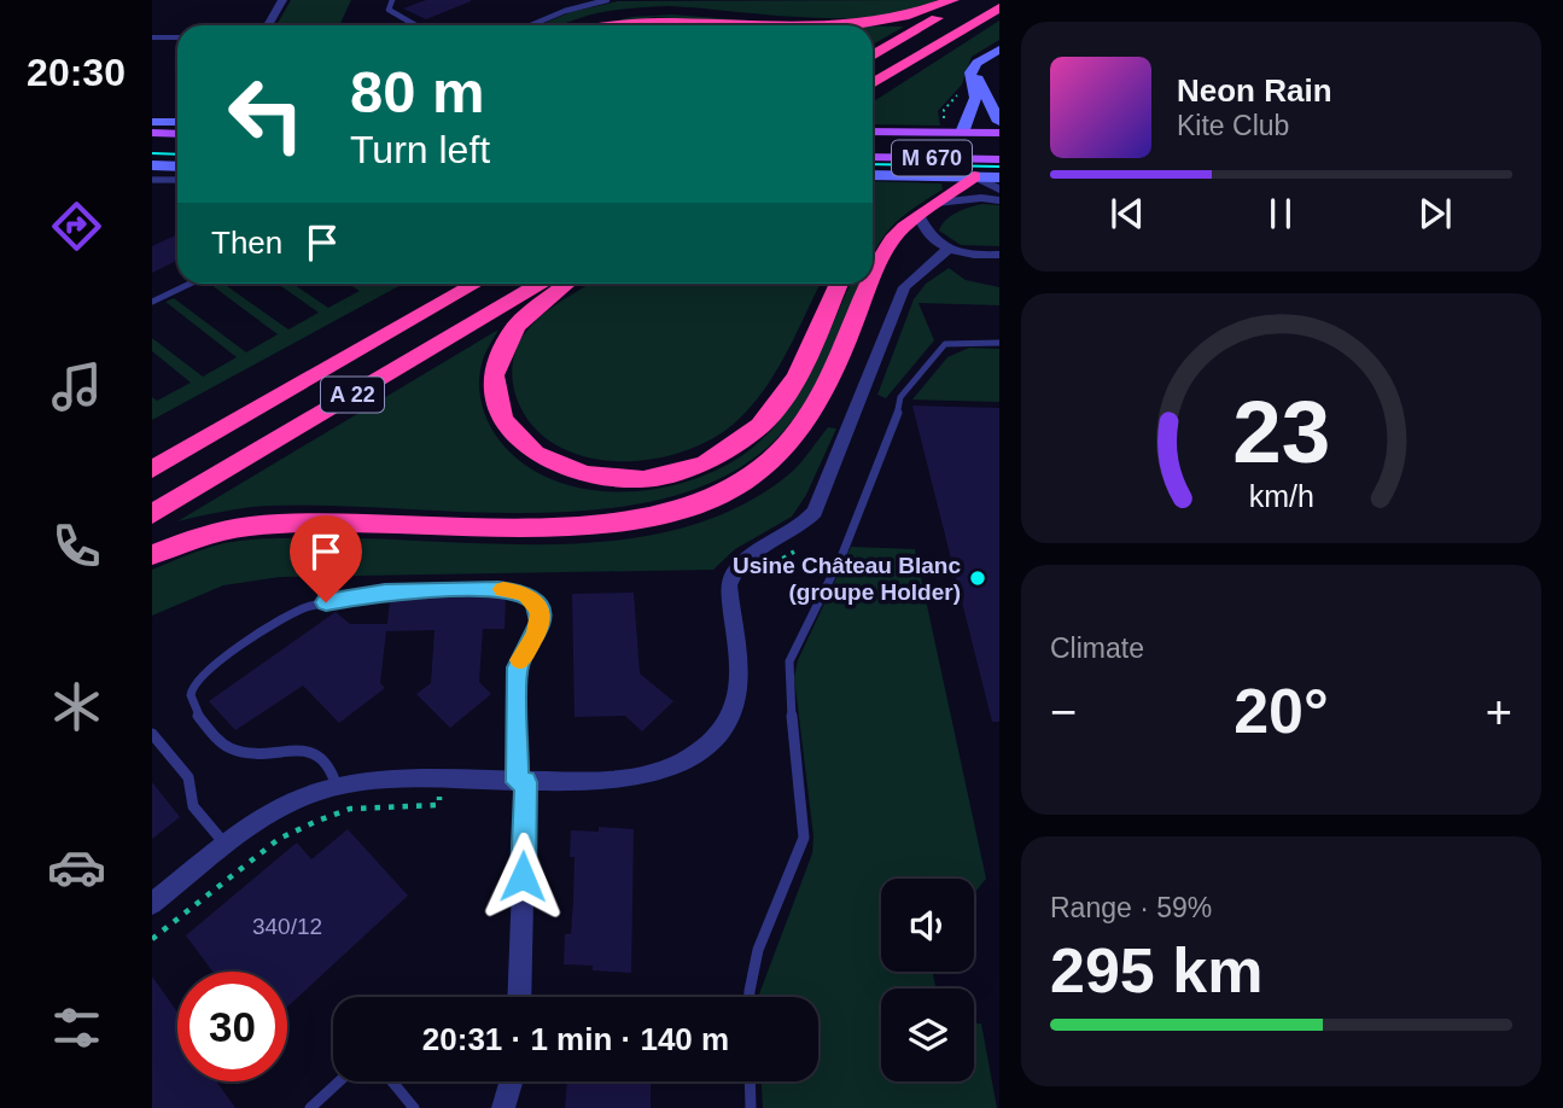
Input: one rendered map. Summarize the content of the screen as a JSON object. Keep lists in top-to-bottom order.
{
  "streets": {
    "highway": ["A 22"],
    "main road": ["M 670"]
  },
  "places": ["Usine Château Blanc (groupe Holder)"],
  "house_numbers": ["340/12"],
  "page": {
    "tabs": "20:30",
    "turn": ["80 m", "Turn left"],
    "song": ["Neon Rain", "Kite Club"],
    "then": "Then",
    "tile": [
      "Climate",
      ["Range · 59%", "295 km"]
    ],
    "heat": ["−", "20°", "+"],
    "limit": "30",
    "trip": "20:31 · 1 min · 140 m",
    "gauge": ["23", "km/h"]
  }
}
